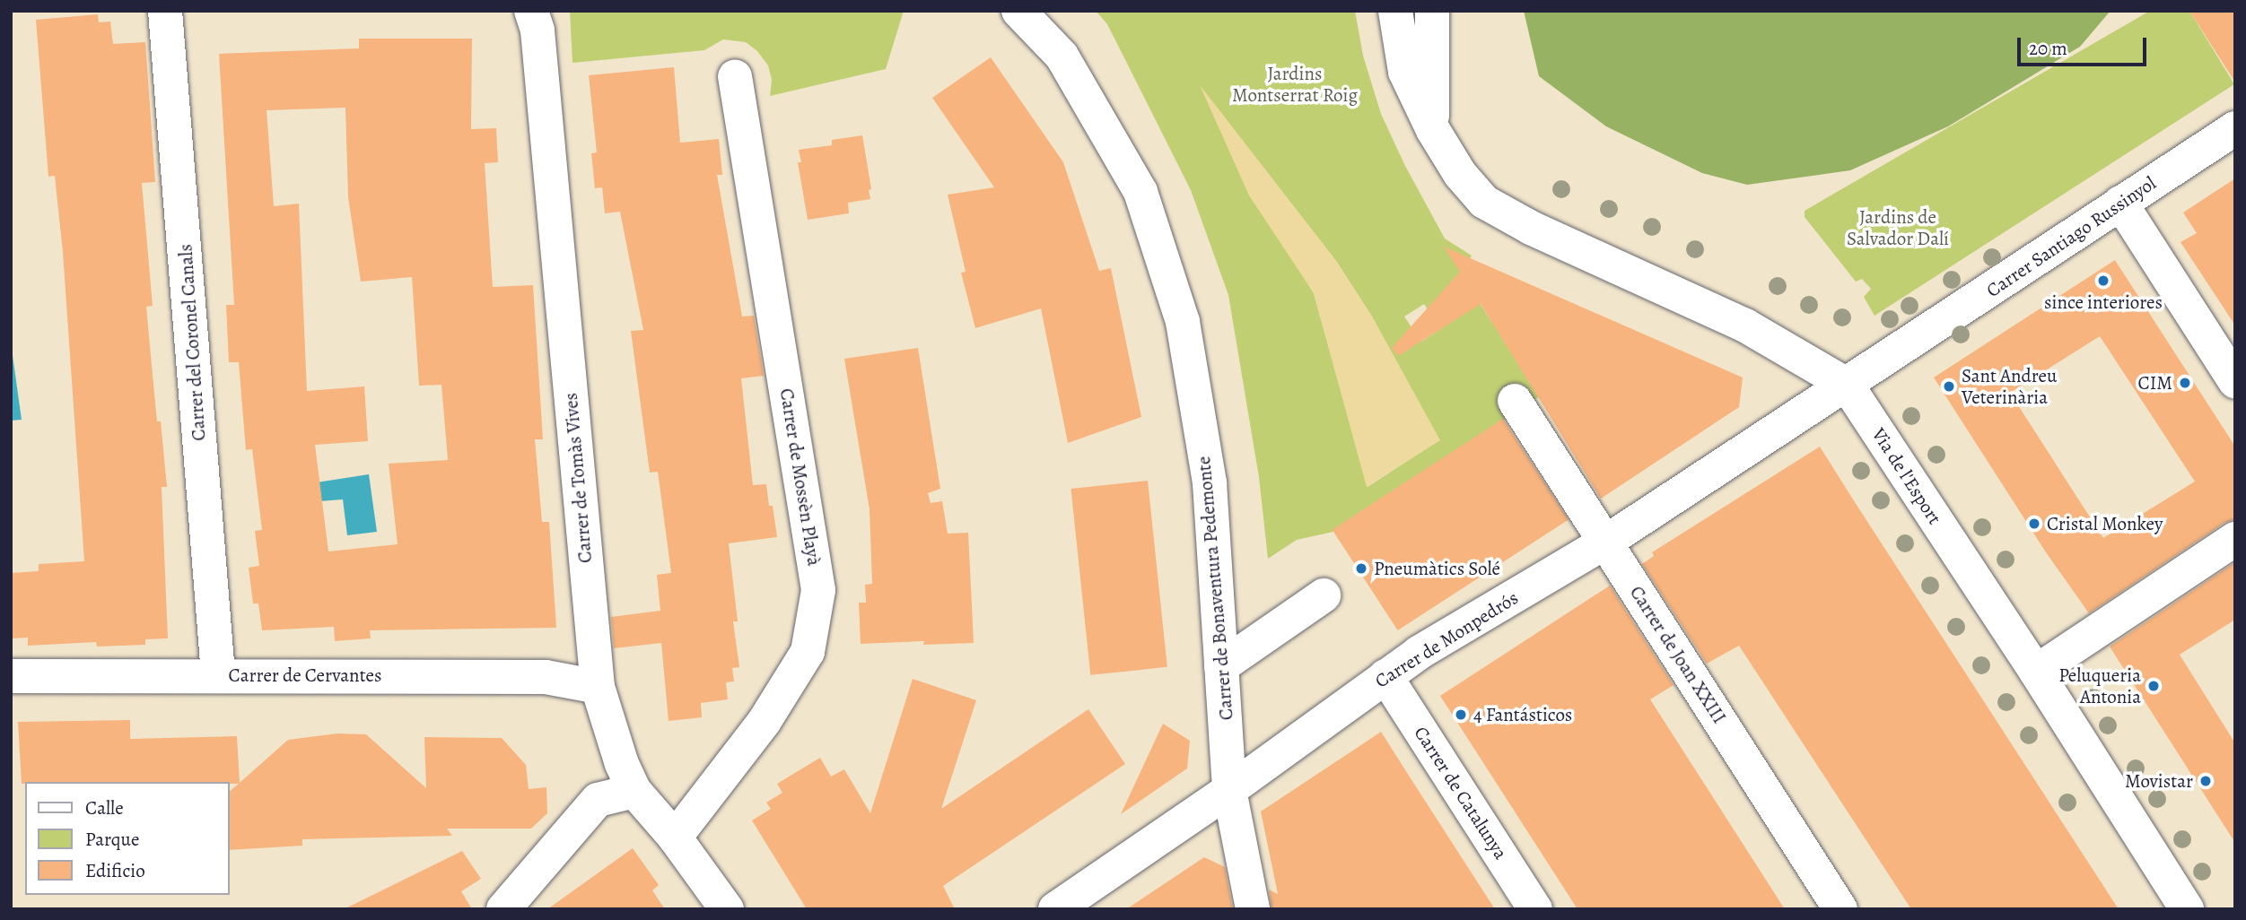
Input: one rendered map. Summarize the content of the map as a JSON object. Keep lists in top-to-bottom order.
{
  "streets": {
    "street": [
      "Carrer Santiago Russinyol",
      "Carrer del Coronel Canals",
      "Via de l'Esport",
      "Carrer de Mossèn Playà",
      "Carrer de Tomàs Vives",
      "Carrer de Bonaventura Pedemonte",
      "Carrer de Monpedrós",
      "Carrer de Joan XXIII",
      "Carrer de Cervantes",
      "Carrer de Catalunya"
    ]
  },
  "crossings": [
    ["Carrer Santiago Russinyol", "Via de l'Esport"],
    ["Carrer Santiago Russinyol", "Carrer de Monpedrós"],
    ["Carrer del Coronel Canals", "Carrer de Cervantes"],
    ["Via de l'Esport", "Carrer de Monpedrós"],
    ["Carrer de Mossèn Playà", "Carrer de Tomàs Vives"],
    ["Carrer de Tomàs Vives", "Carrer de Cervantes"],
    ["Carrer de Bonaventura Pedemonte", "Carrer de Monpedrós"],
    ["Carrer de Monpedrós", "Carrer de Joan XXIII"],
    ["Carrer de Monpedrós", "Carrer de Catalunya"]
  ],
  "parks": ["Jardins Montserrat Roig", "Jardins de Salvador Dalí"],
  "places": [
    "since interiores",
    "CIM",
    "Sant Andreu Veterinària",
    "Cristal Monkey",
    "Pneumàtics Solé",
    "Peluqueria Antonia",
    "4 Fantásticos",
    "Movistar"
  ],
  "legend": ["Calle", "Parque", "Edificio"],
  "scale_bar": "20 m"
}
